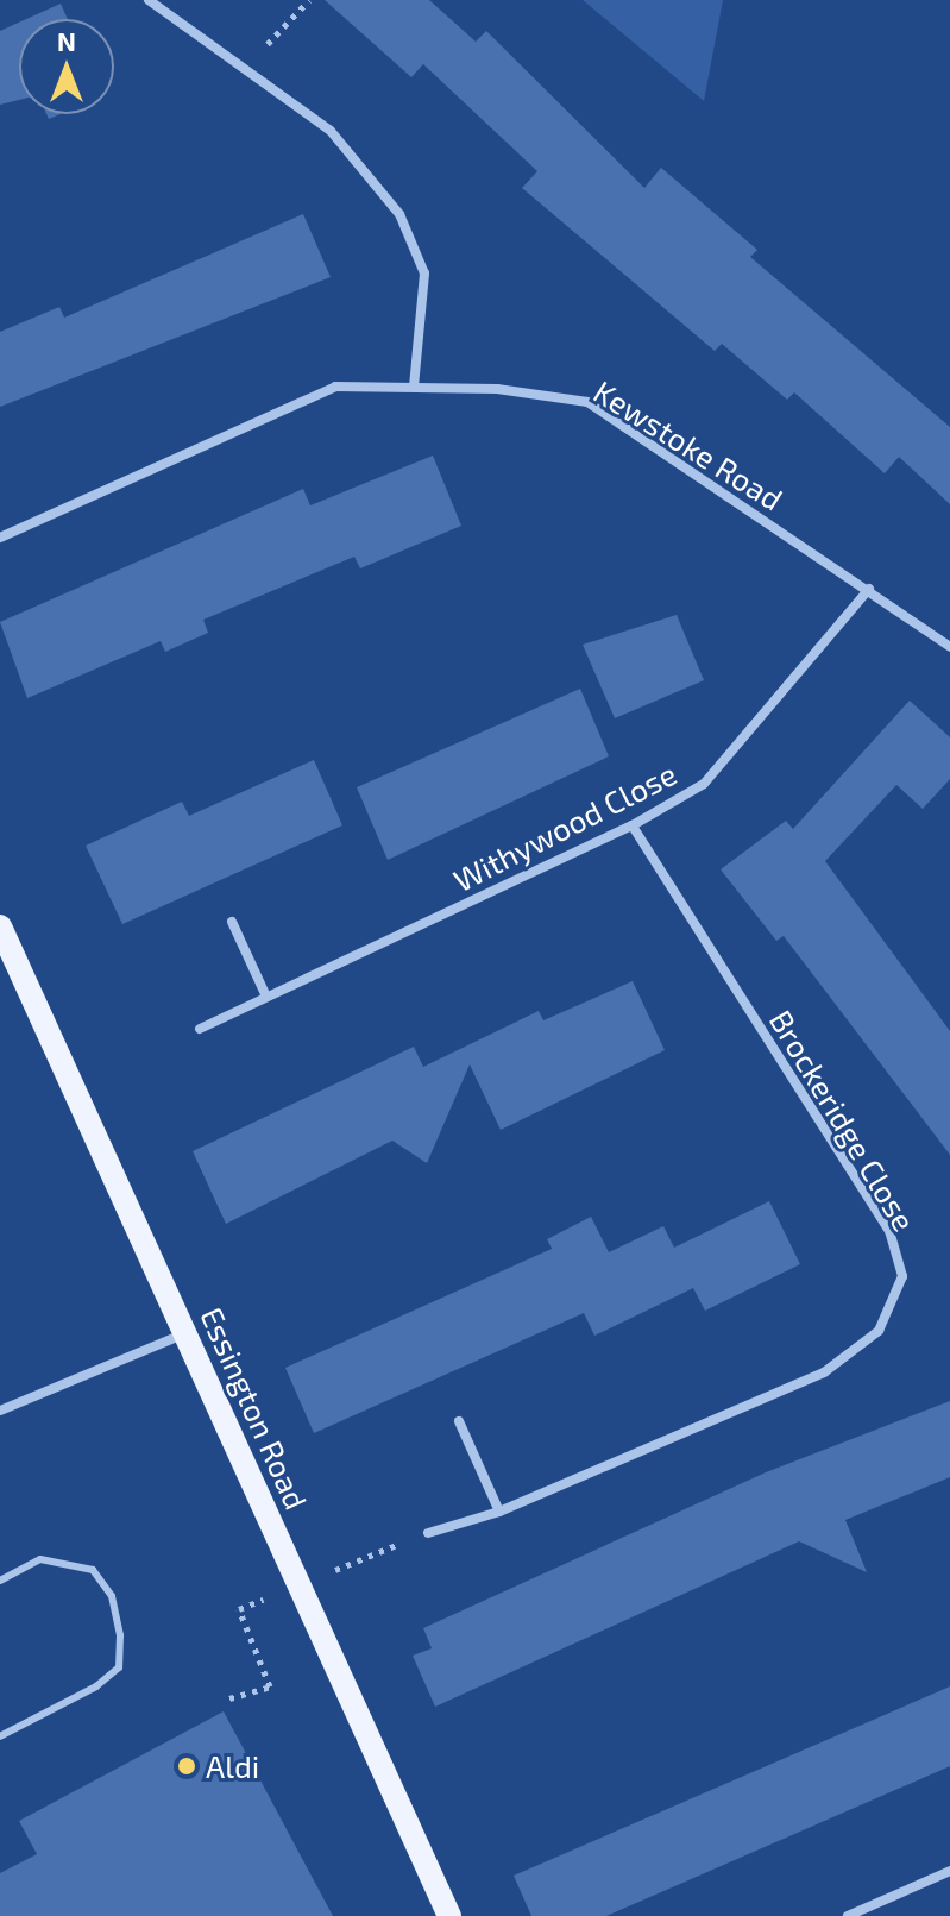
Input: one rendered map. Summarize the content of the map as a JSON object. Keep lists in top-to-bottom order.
{
  "streets": {
    "main road": ["Essington Road"],
    "street": ["Kewstoke Road", "Withywood Close", "Brockeridge Close"]
  },
  "crossings": [
    ["Kewstoke Road", "Withywood Close"],
    ["Withywood Close", "Brockeridge Close"]
  ],
  "places": ["Aldi"],
  "north": "top"
}
